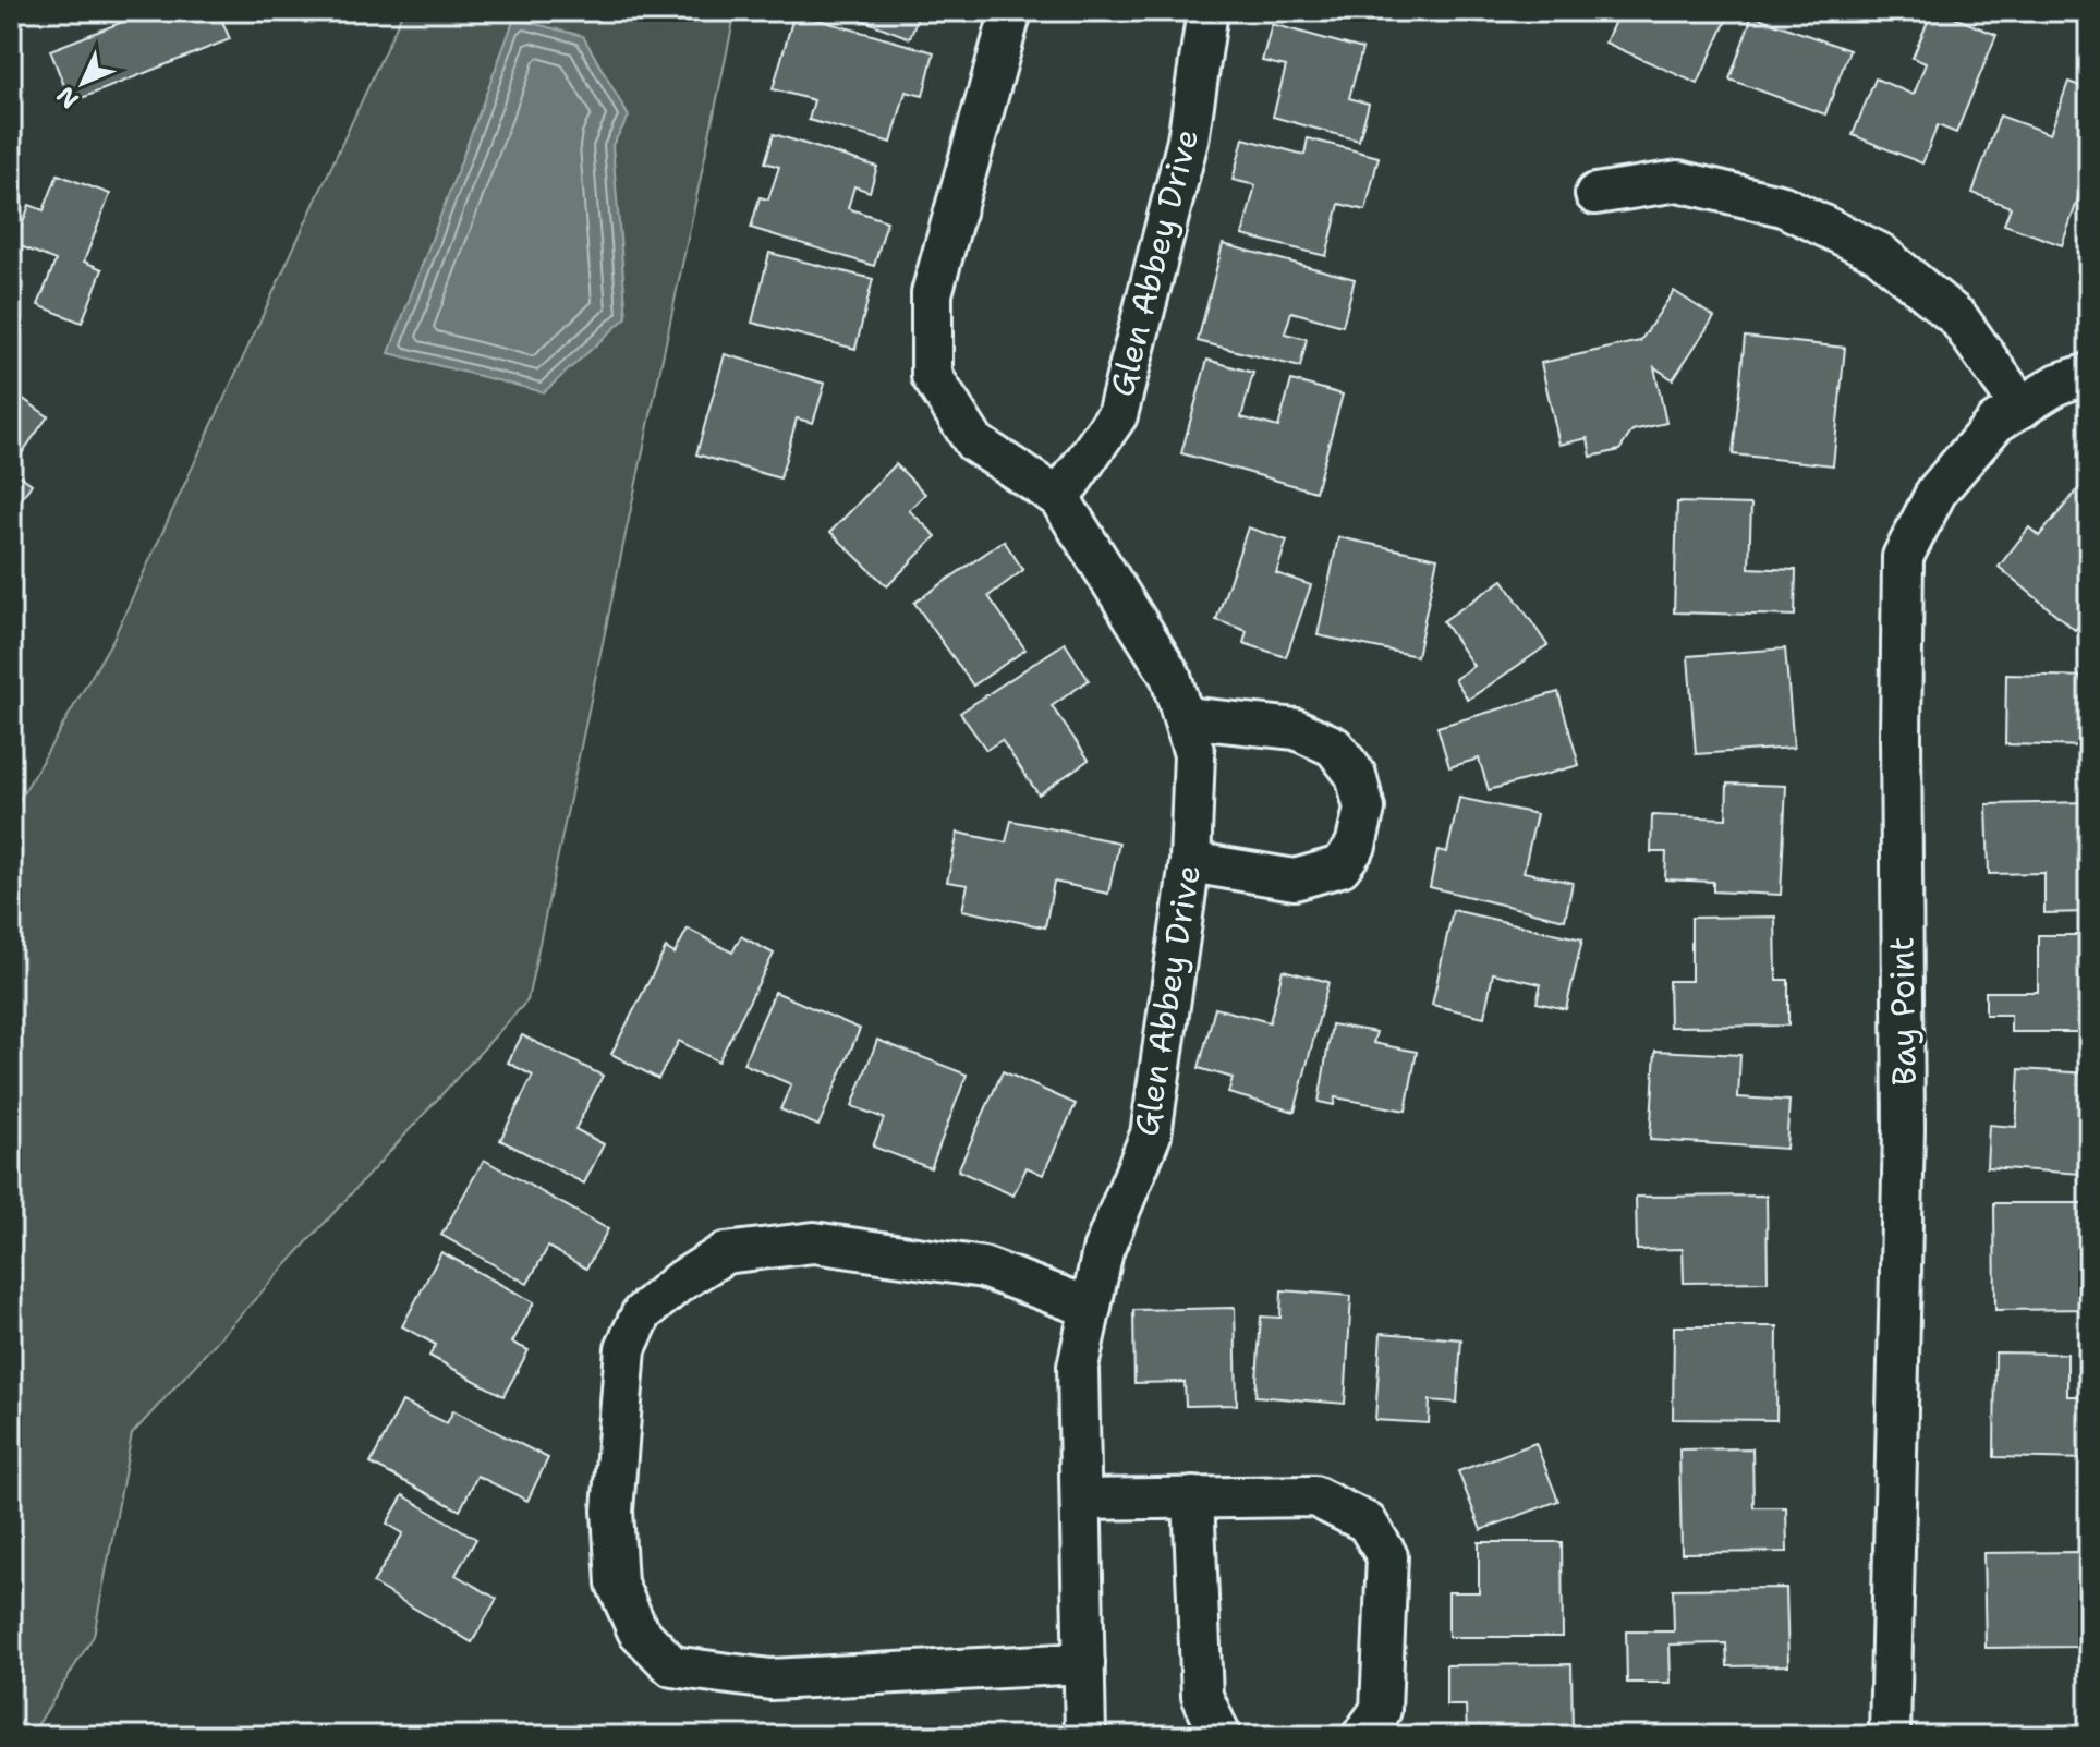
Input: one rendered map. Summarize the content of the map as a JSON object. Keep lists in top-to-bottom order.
{
  "streets": {
    "street": ["Glen Abbey Drive", "Bay Point"]
  },
  "north": "bottom left"
}
